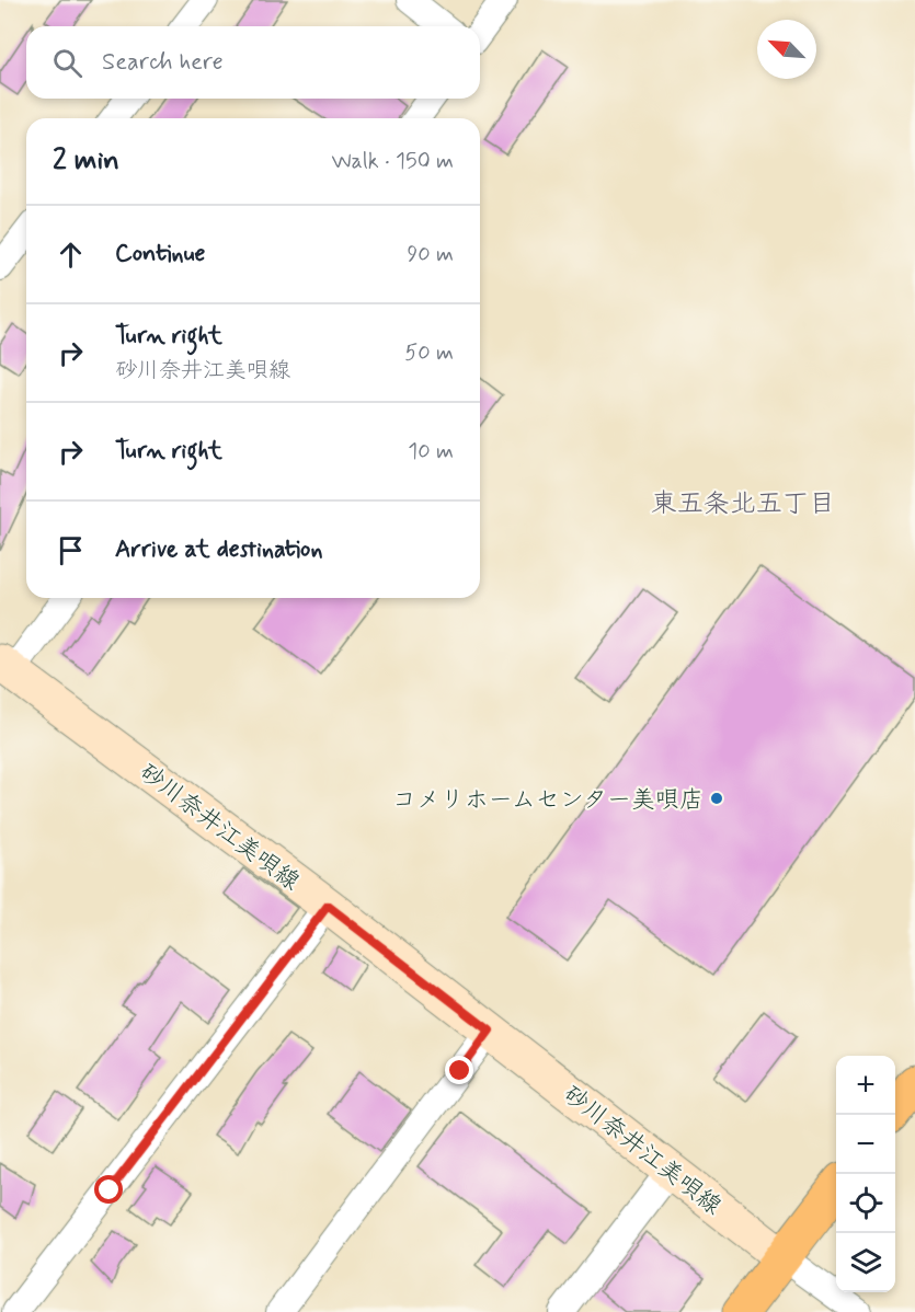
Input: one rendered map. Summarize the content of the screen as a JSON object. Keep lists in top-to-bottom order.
{
  "streets": {
    "main road": ["砂川奈井江美唄線"]
  },
  "districts": ["東五条北五丁目"],
  "places": ["コメリホームセンター美唄店"],
  "north": "top left",
  "page": {
    "search": "Search here",
    "heading": ["2 min", "Walk · 150 m"],
    "list": [
      ["Continue", "90 m"],
      ["Turn right", "砂川奈井江美唄線", "50 m"],
      ["Turn right", "10 m"],
      "Arrive at destination"
    ],
    "map_buttons": ["+", "−"]
  }
}
